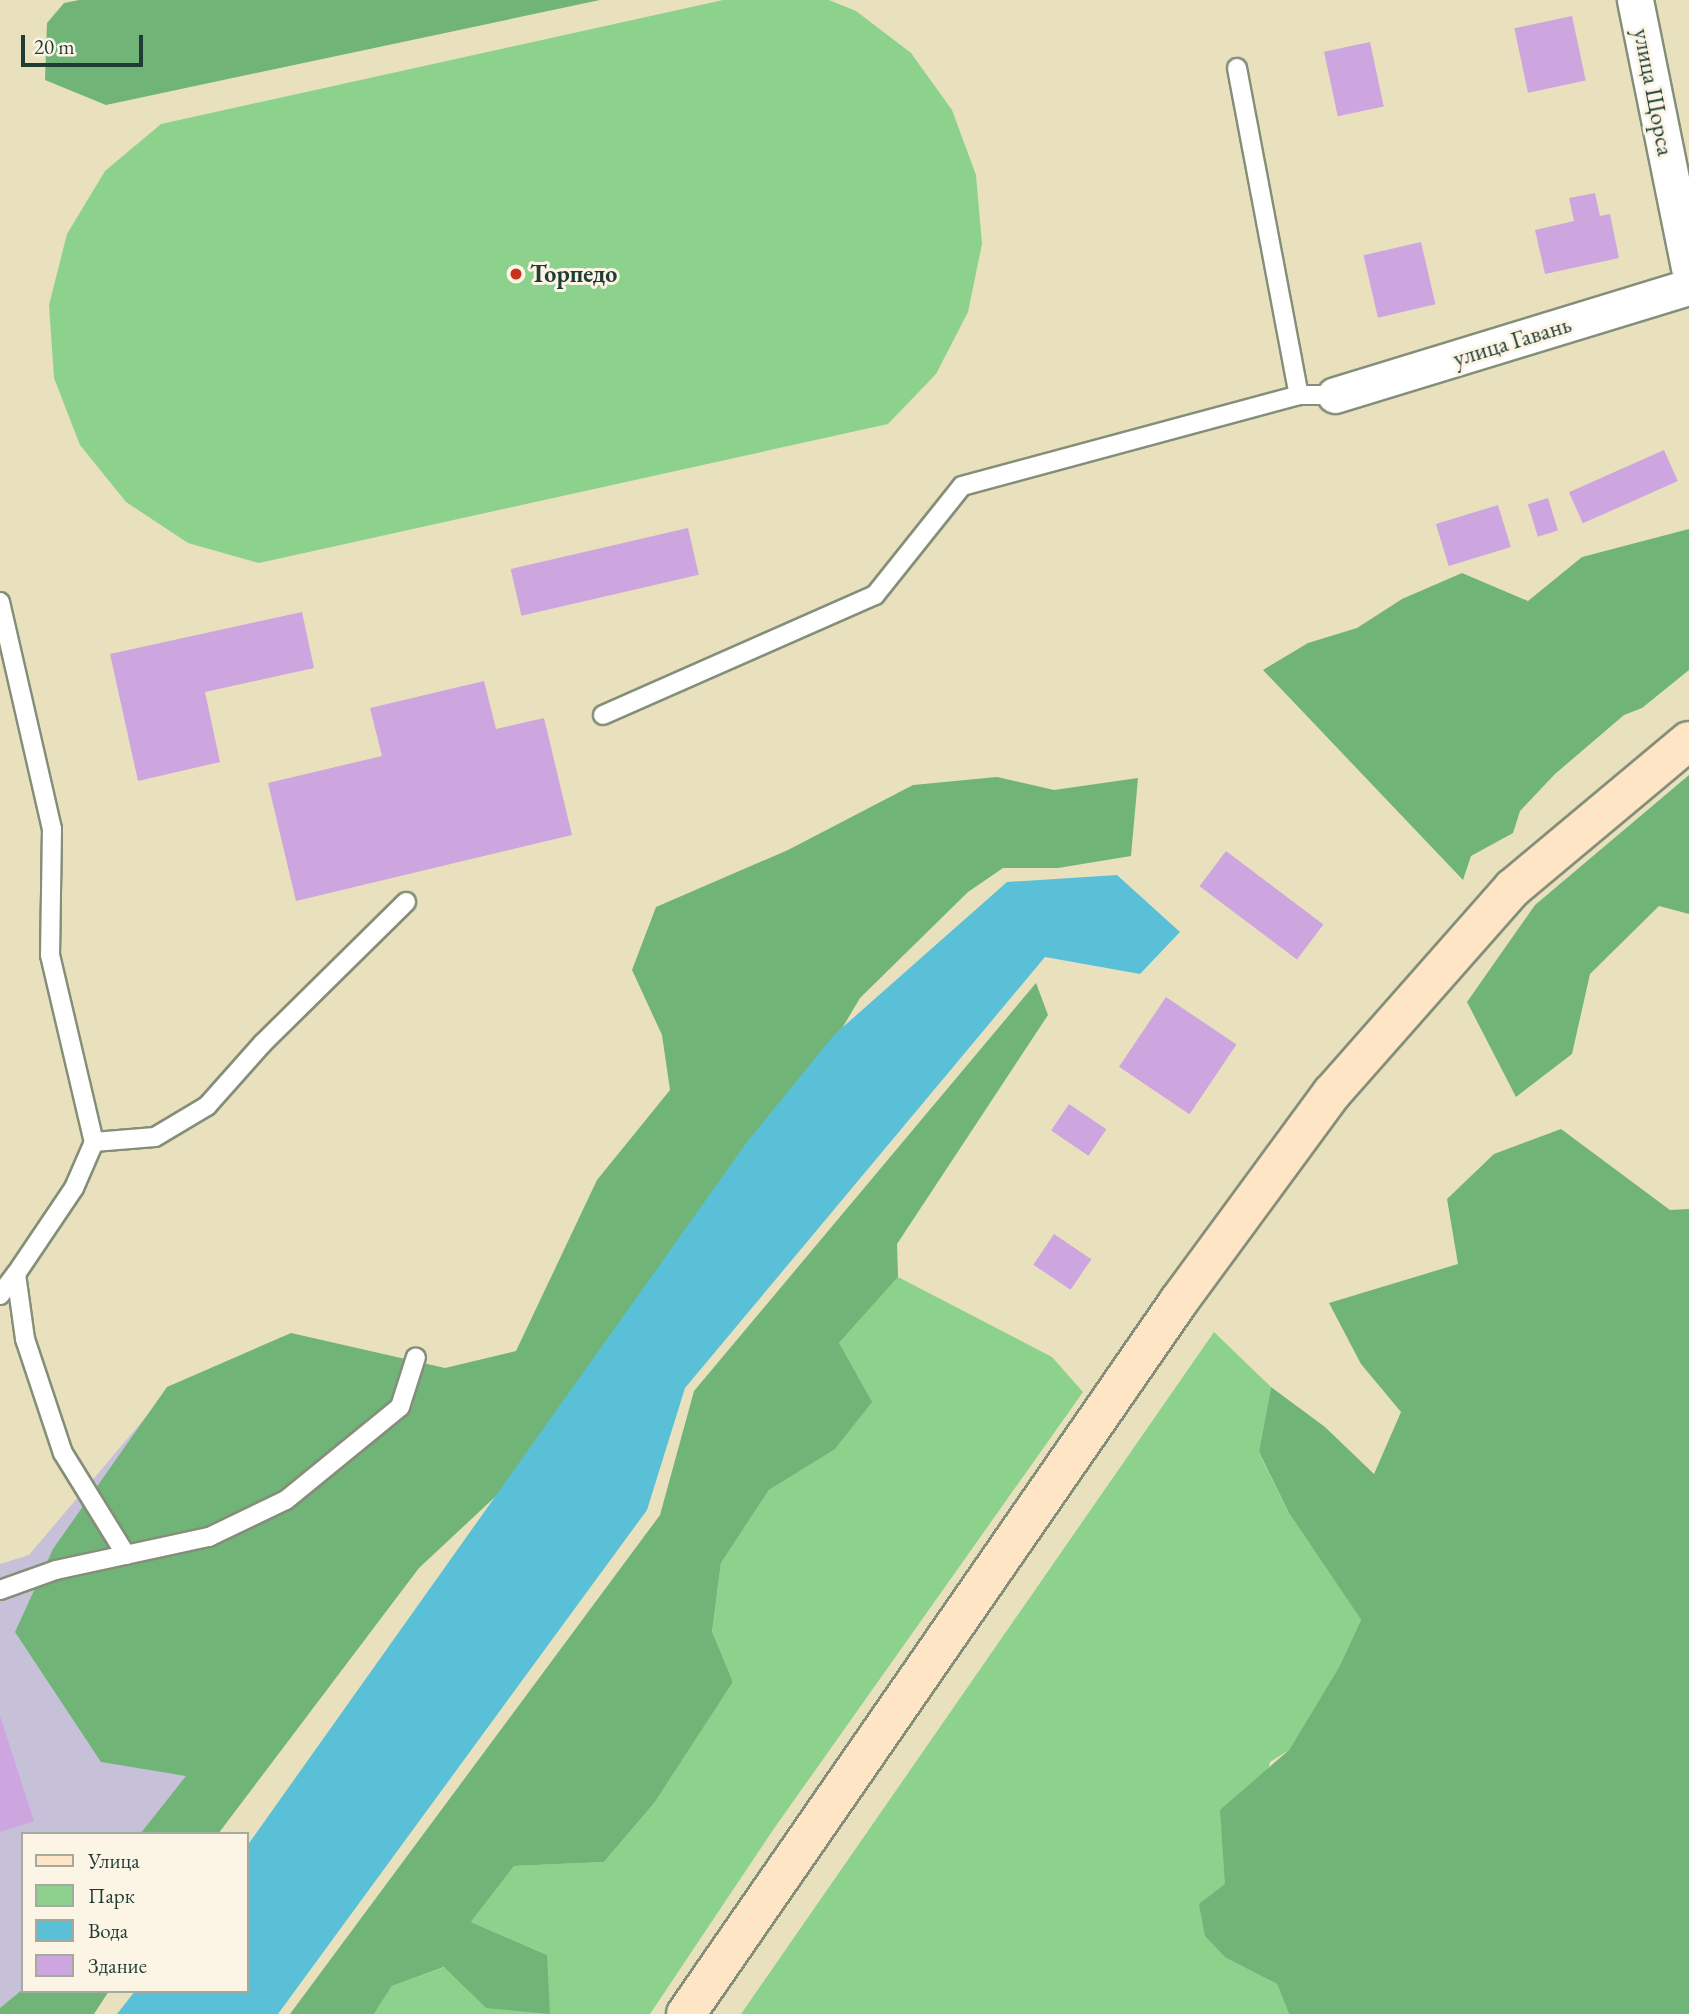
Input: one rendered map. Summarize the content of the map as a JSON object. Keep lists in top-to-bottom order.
{
  "streets": {
    "street": ["улица Щорса", "улица Гавань"]
  },
  "places": ["Торпедо"],
  "legend": [
    "Улица",
    "Парк",
    "Вода",
    "Здание"
  ],
  "scale_bar": "20 m"
}
